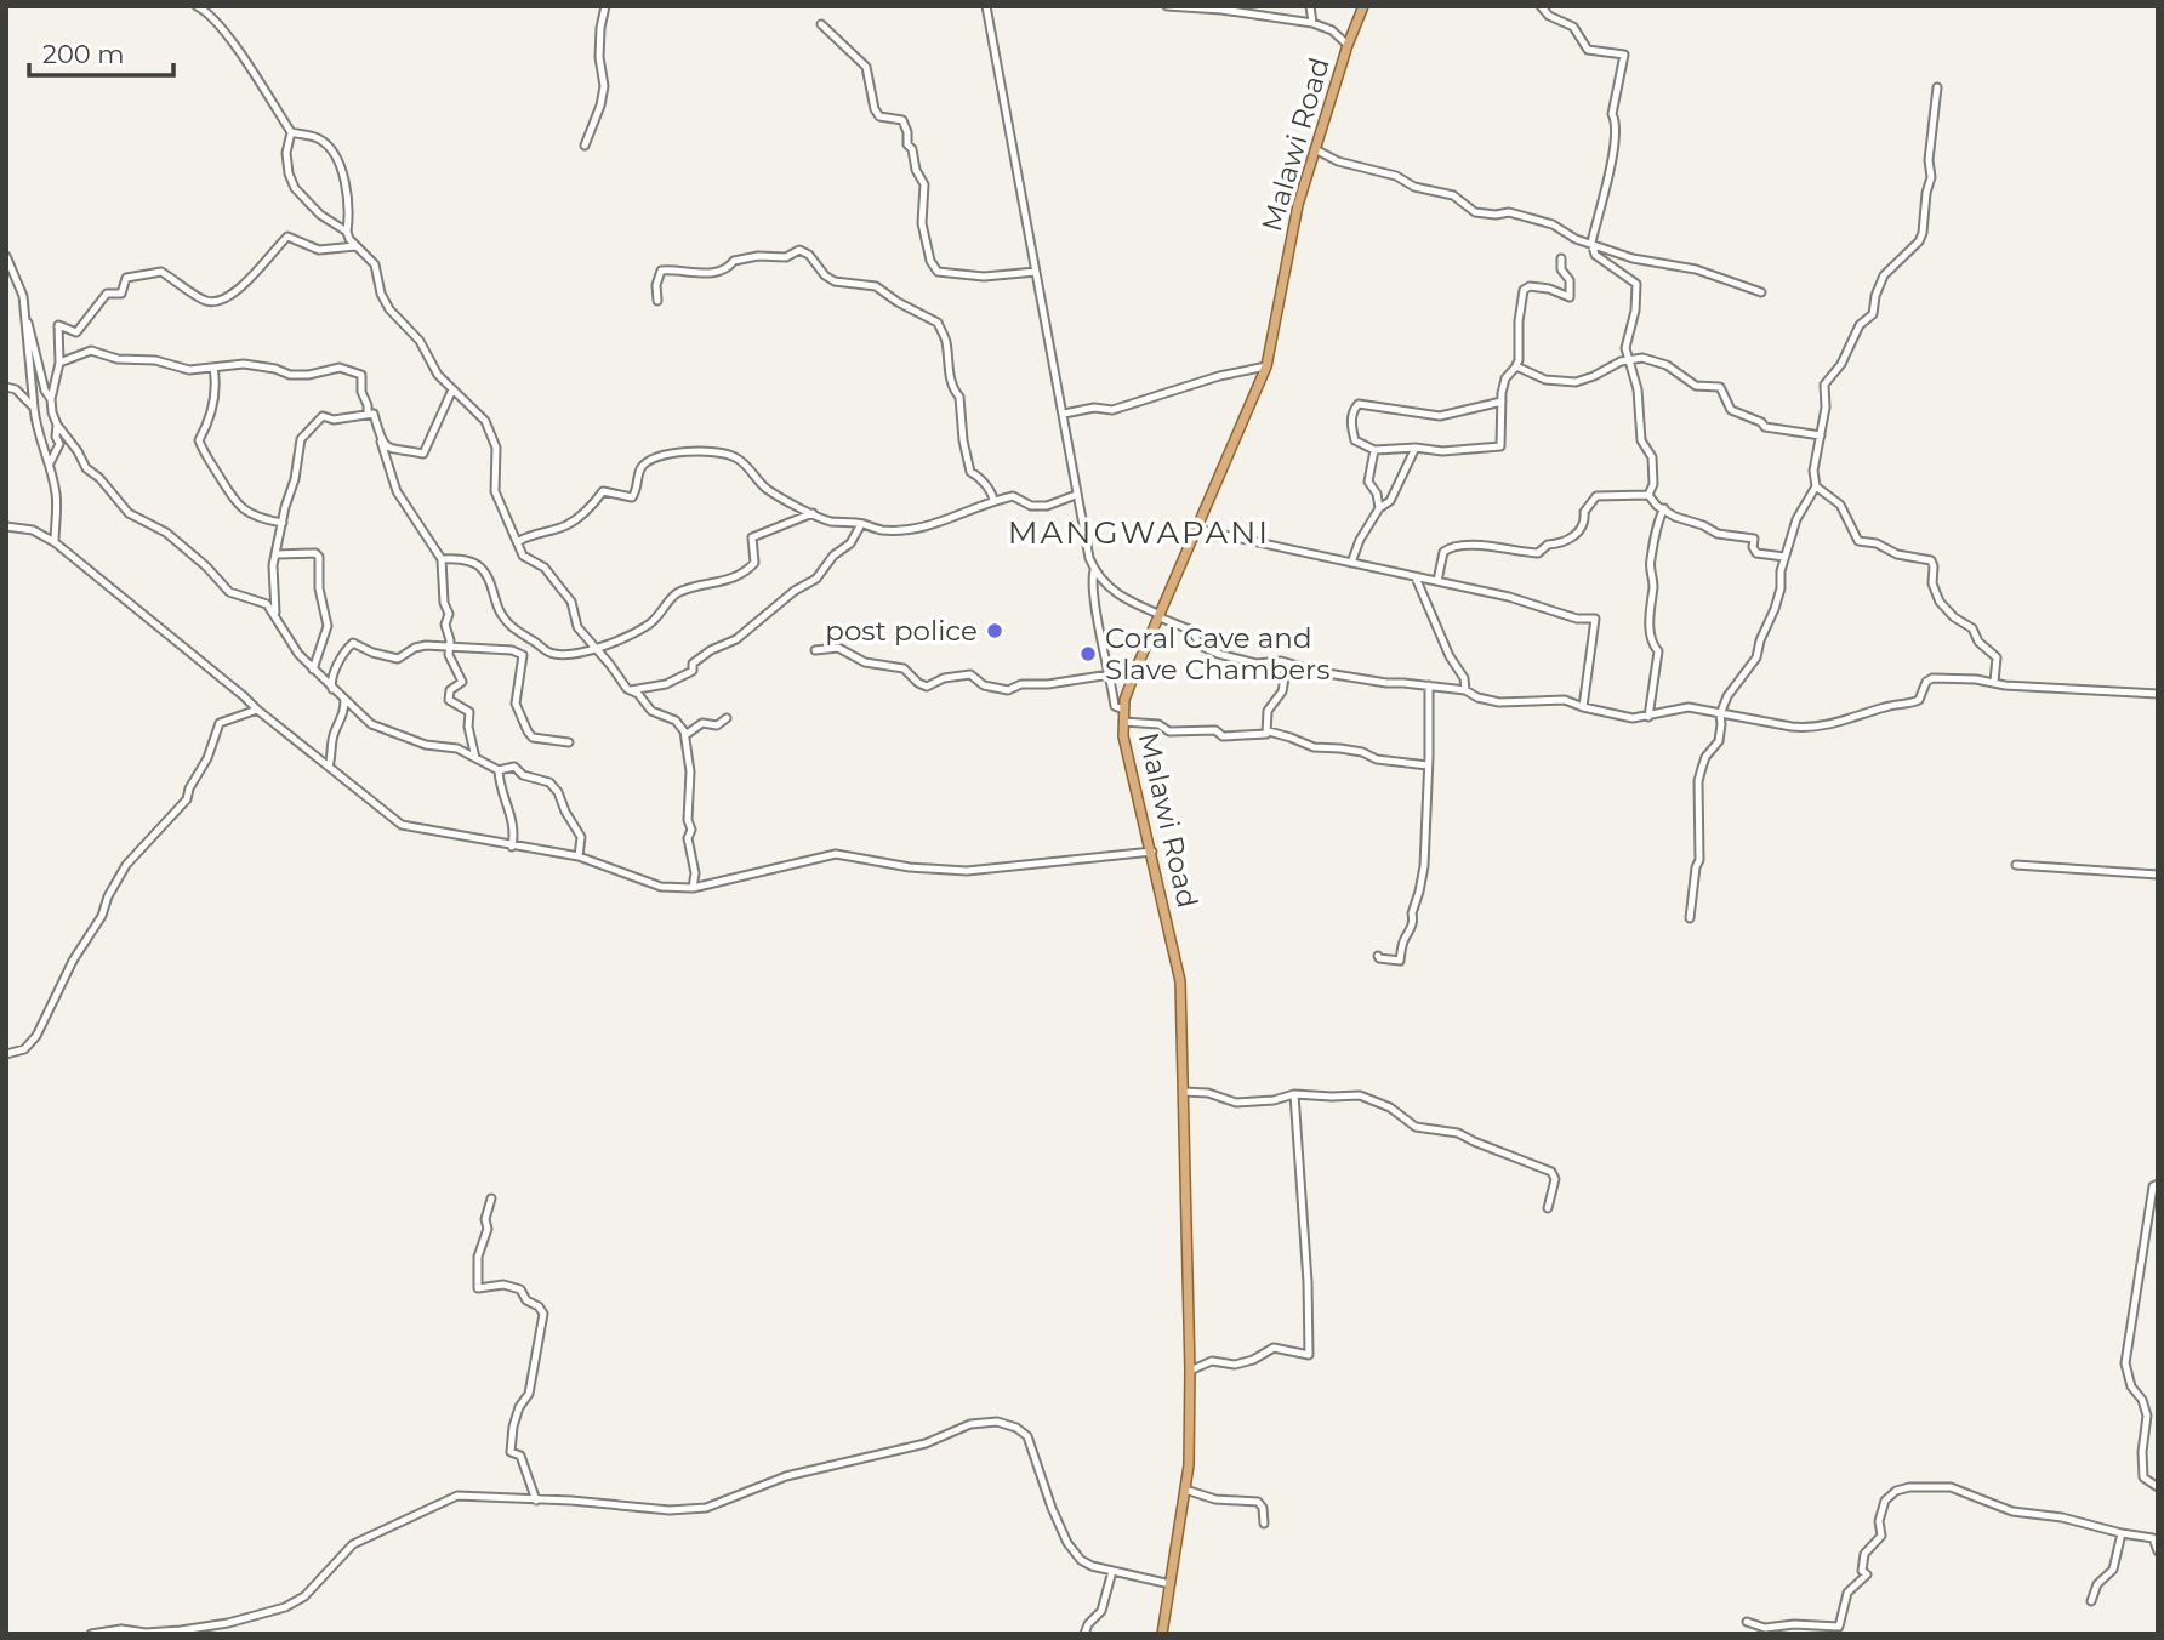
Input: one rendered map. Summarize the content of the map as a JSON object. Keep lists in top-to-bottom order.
{
  "streets": {
    "main road": ["Malawi Road"]
  },
  "districts": ["MANGWAPANI"],
  "places": ["post police", "Coral Cave and Slave Chambers"],
  "scale_bar": "200 m"
}
